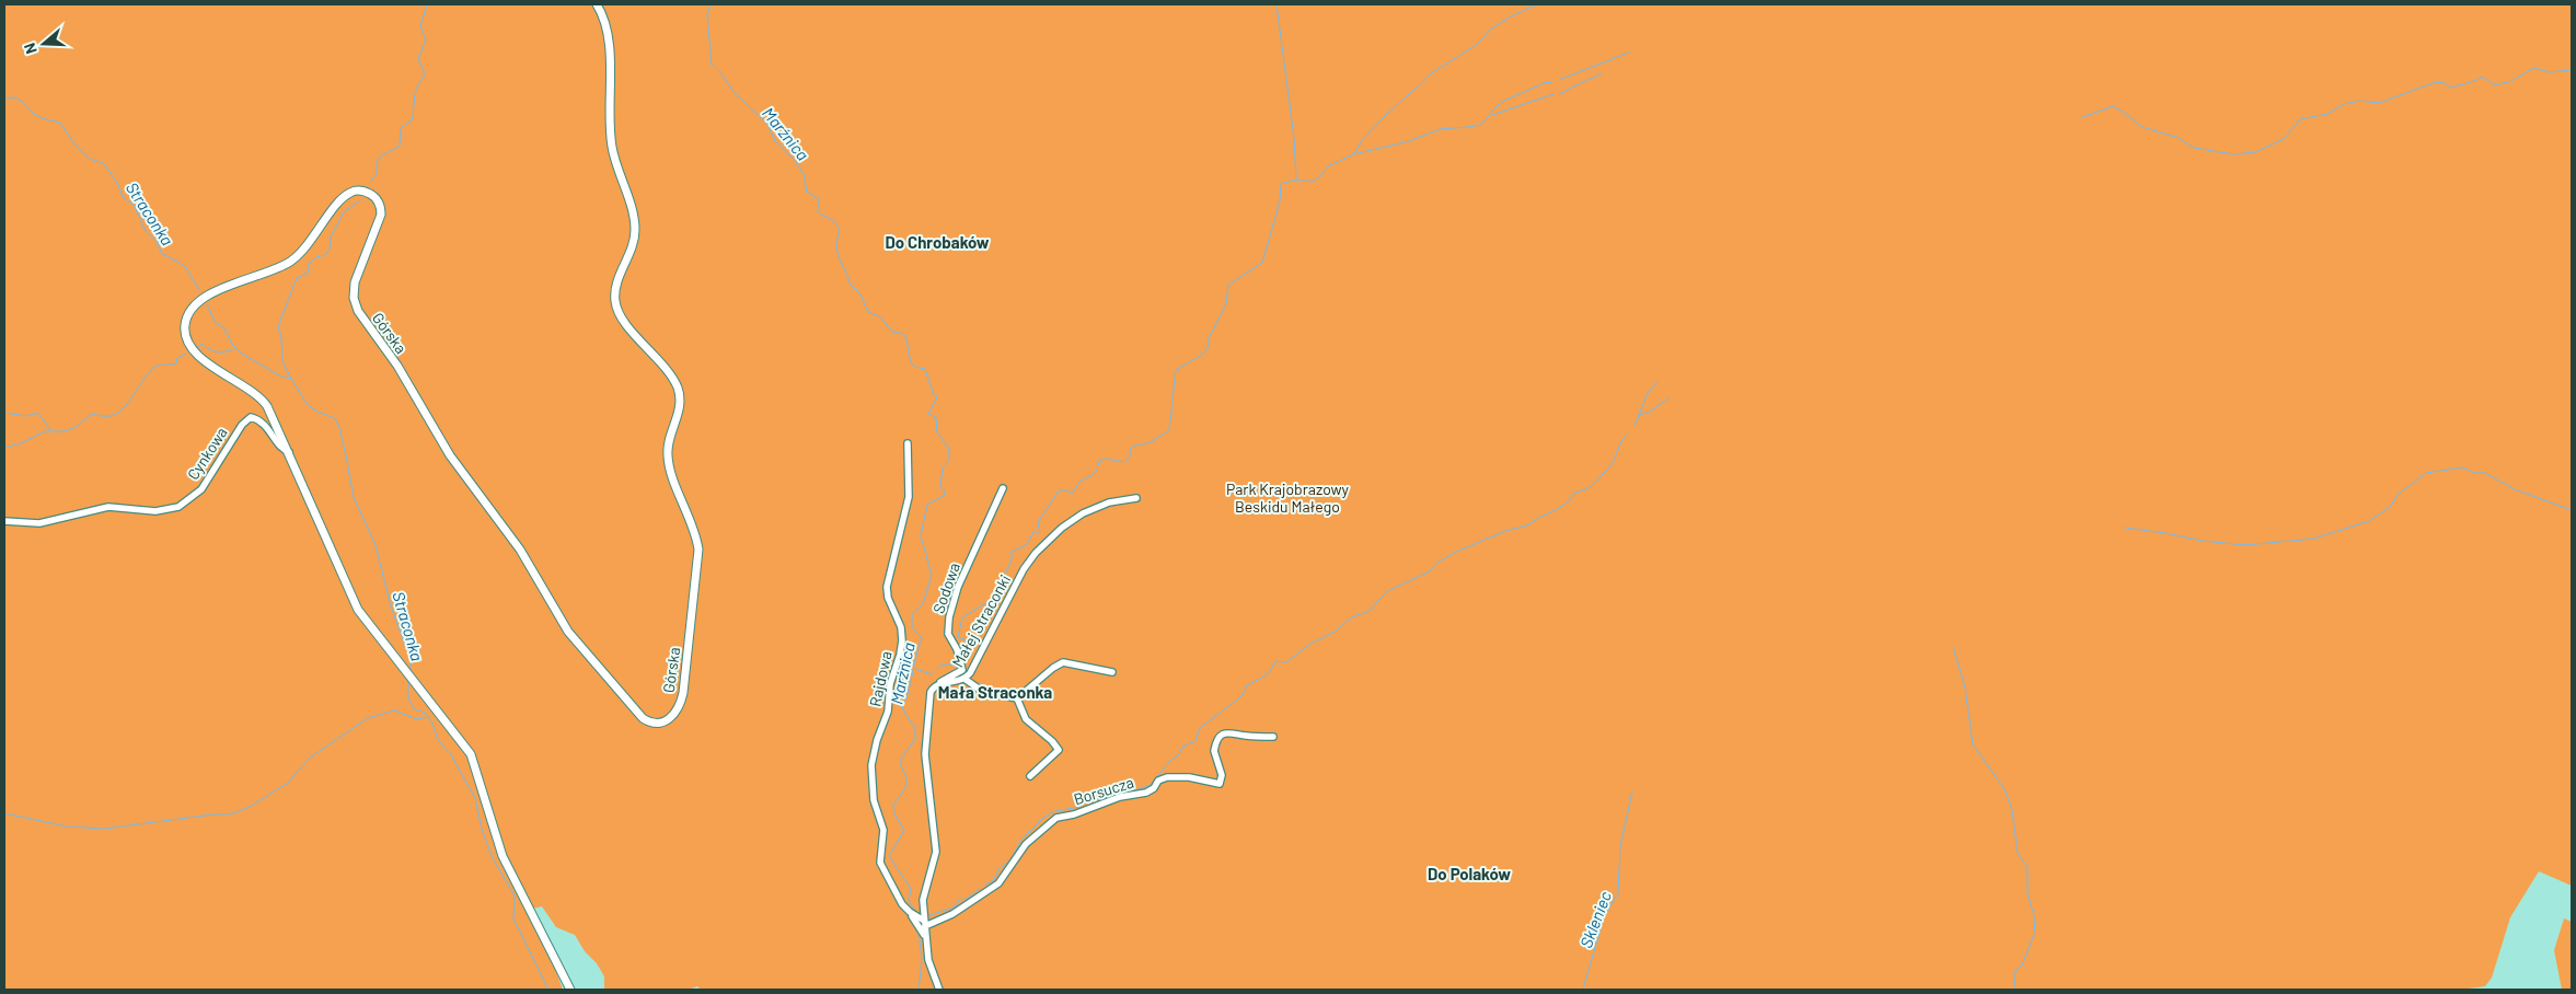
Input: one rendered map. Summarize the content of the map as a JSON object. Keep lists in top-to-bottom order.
{
  "streets": {
    "street": [
      "Górska",
      "Cynkowa",
      "Sodowa",
      "Małej Straconki",
      "Rajdowa",
      "Borsucza"
    ]
  },
  "crossings": [
    ["Górska", "Cynkowa"],
    ["Sodowa", "Małej Straconki"],
    ["Rajdowa", "Borsucza"]
  ],
  "districts": ["Do Chrobaków", "Mała Straconka", "Do Polaków"],
  "water": ["Marźnica", "Straconka", "Skleniec"],
  "parks": ["Park Krajobrazowy Beskidu Małego"],
  "north": "left"
}
